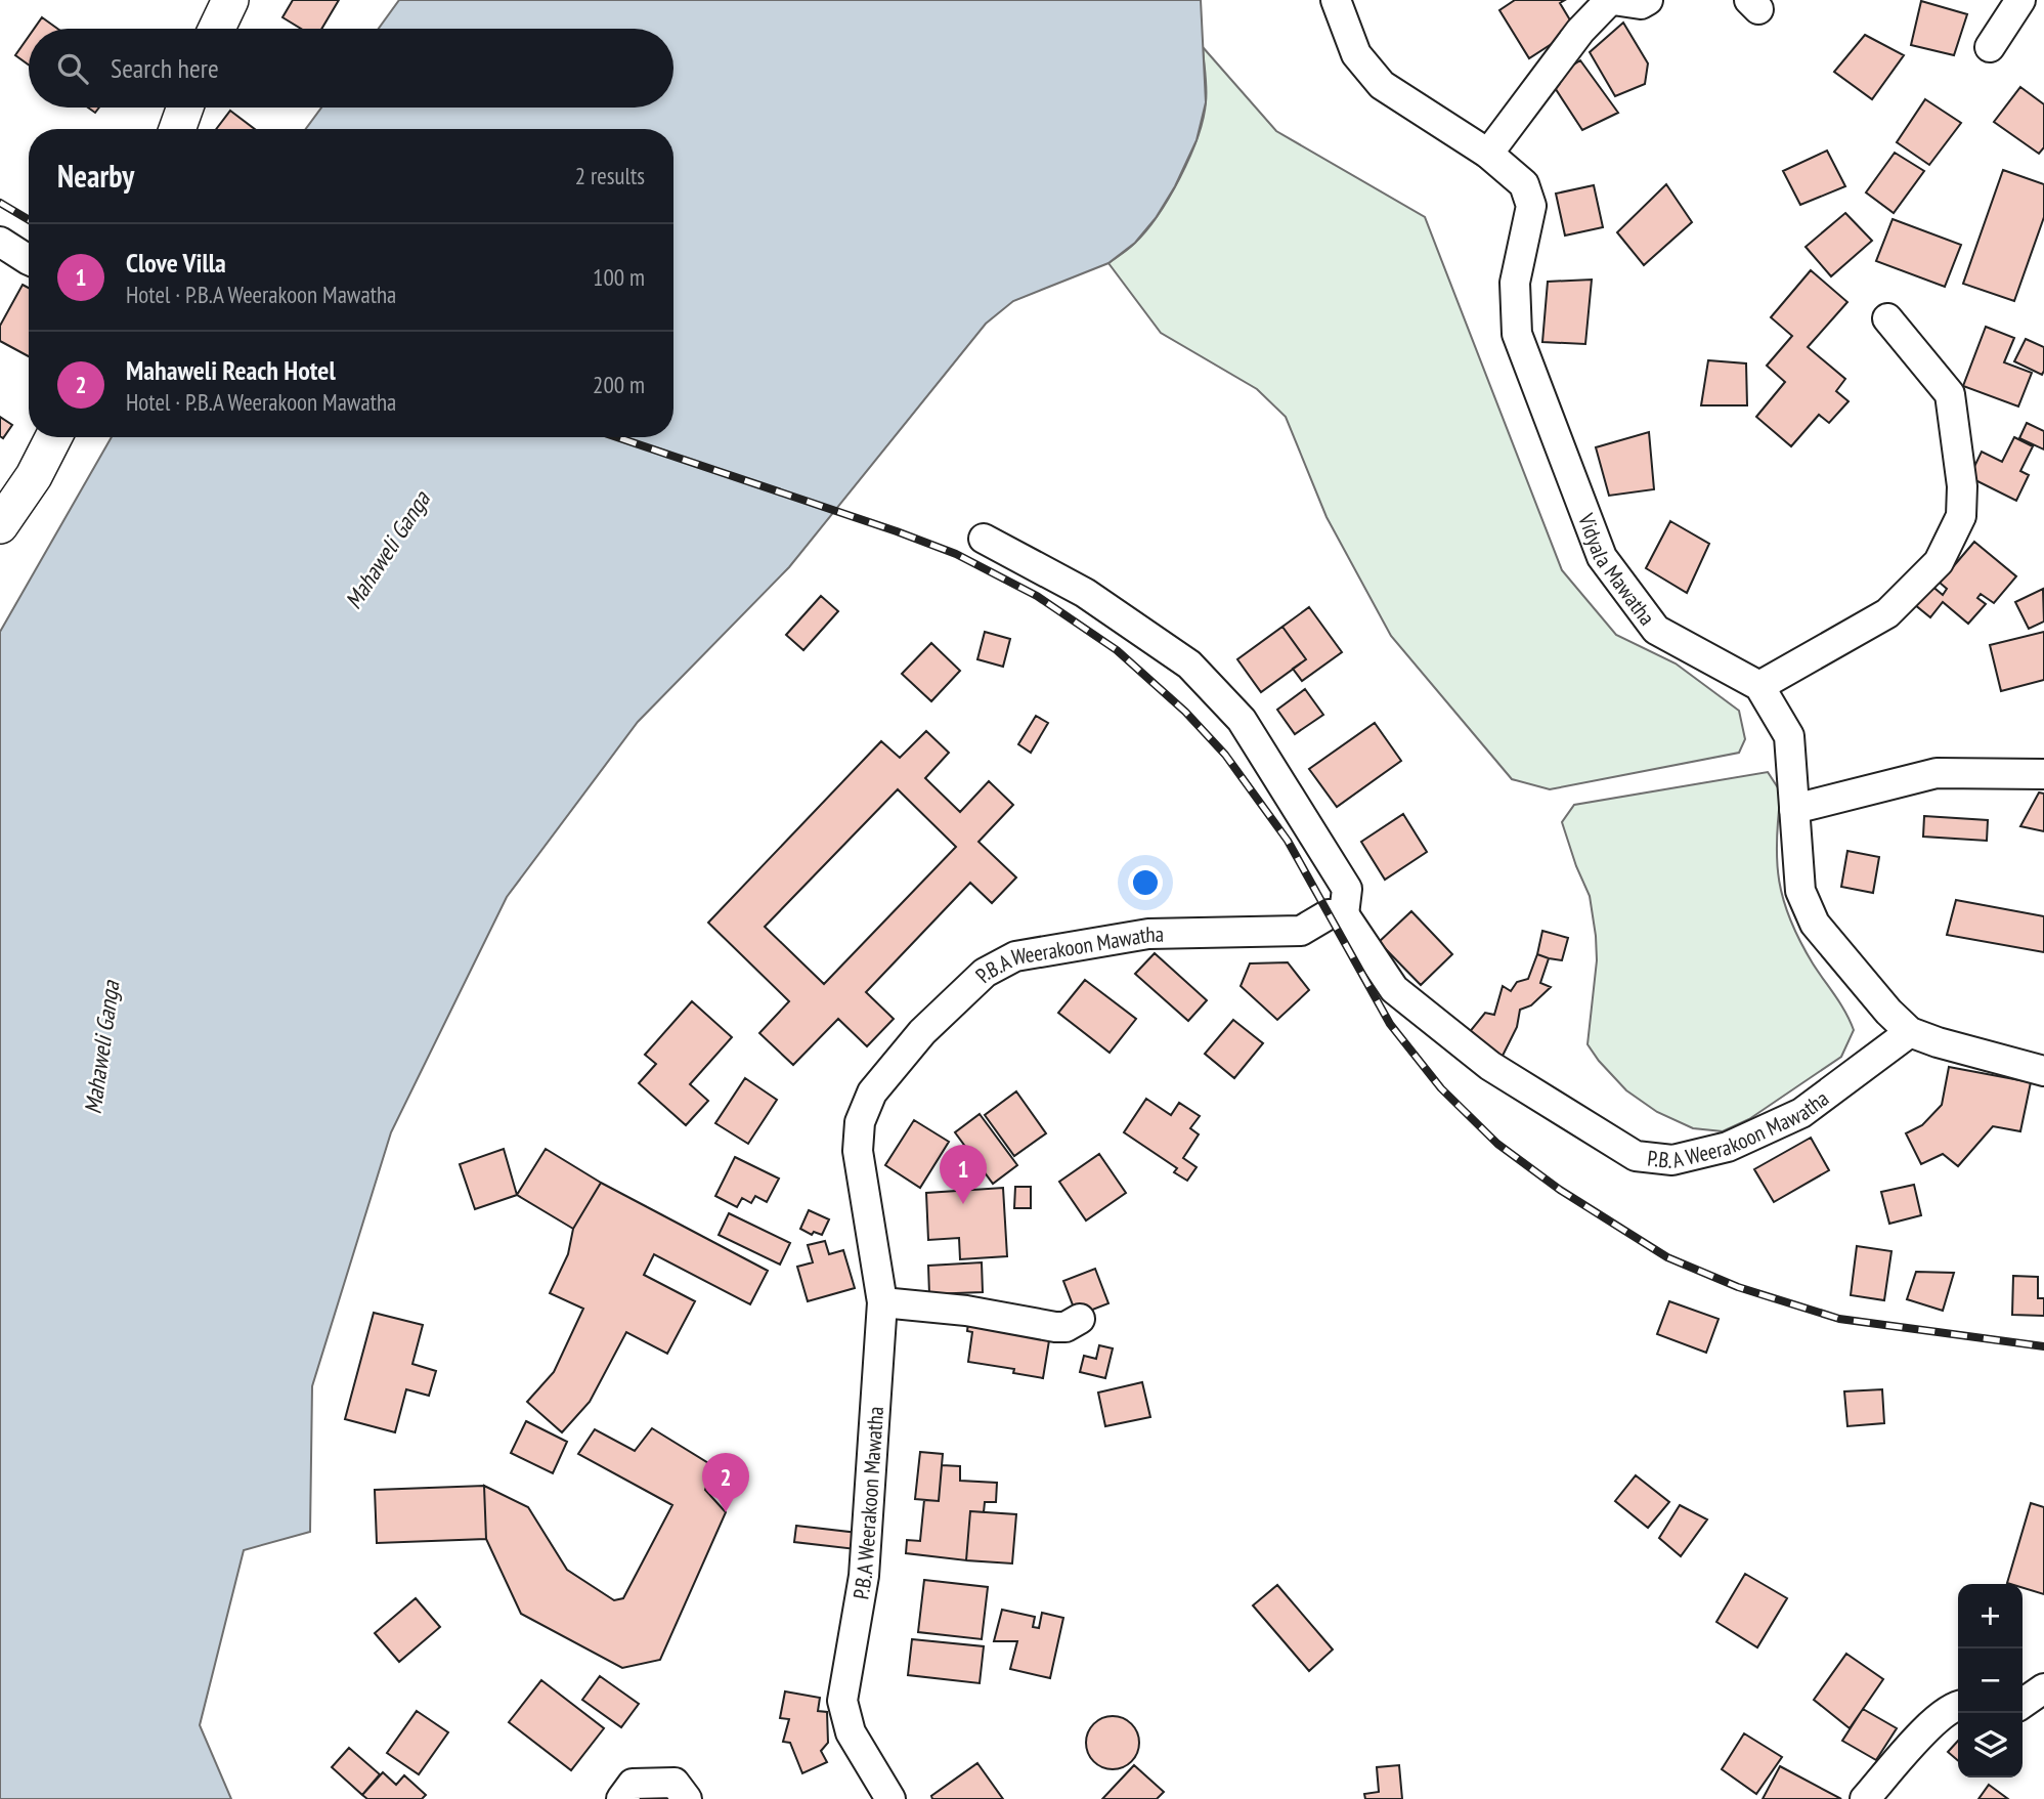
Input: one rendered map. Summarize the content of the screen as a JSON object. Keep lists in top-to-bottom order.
{
  "streets": {
    "street": ["Vidyala Mawatha", "P.B.A Weerakoon Mawatha"]
  },
  "water": ["Mahaweli Ganga"],
  "page": {
    "search": "Search here",
    "heading": ["Nearby", "2 results"],
    "list": [
      {
        "mark": "1",
        "name": "Clove Villa",
        "note": "Hotel · P.B.A Weerakoon Mawatha",
        "value": "100 m"
      },
      {
        "mark": "2",
        "name": "Mahaweli Reach Hotel",
        "note": "Hotel · P.B.A Weerakoon Mawatha",
        "value": "200 m"
      }
    ],
    "pins": ["1", "2"],
    "map_buttons": ["+", "−"]
  }
}
